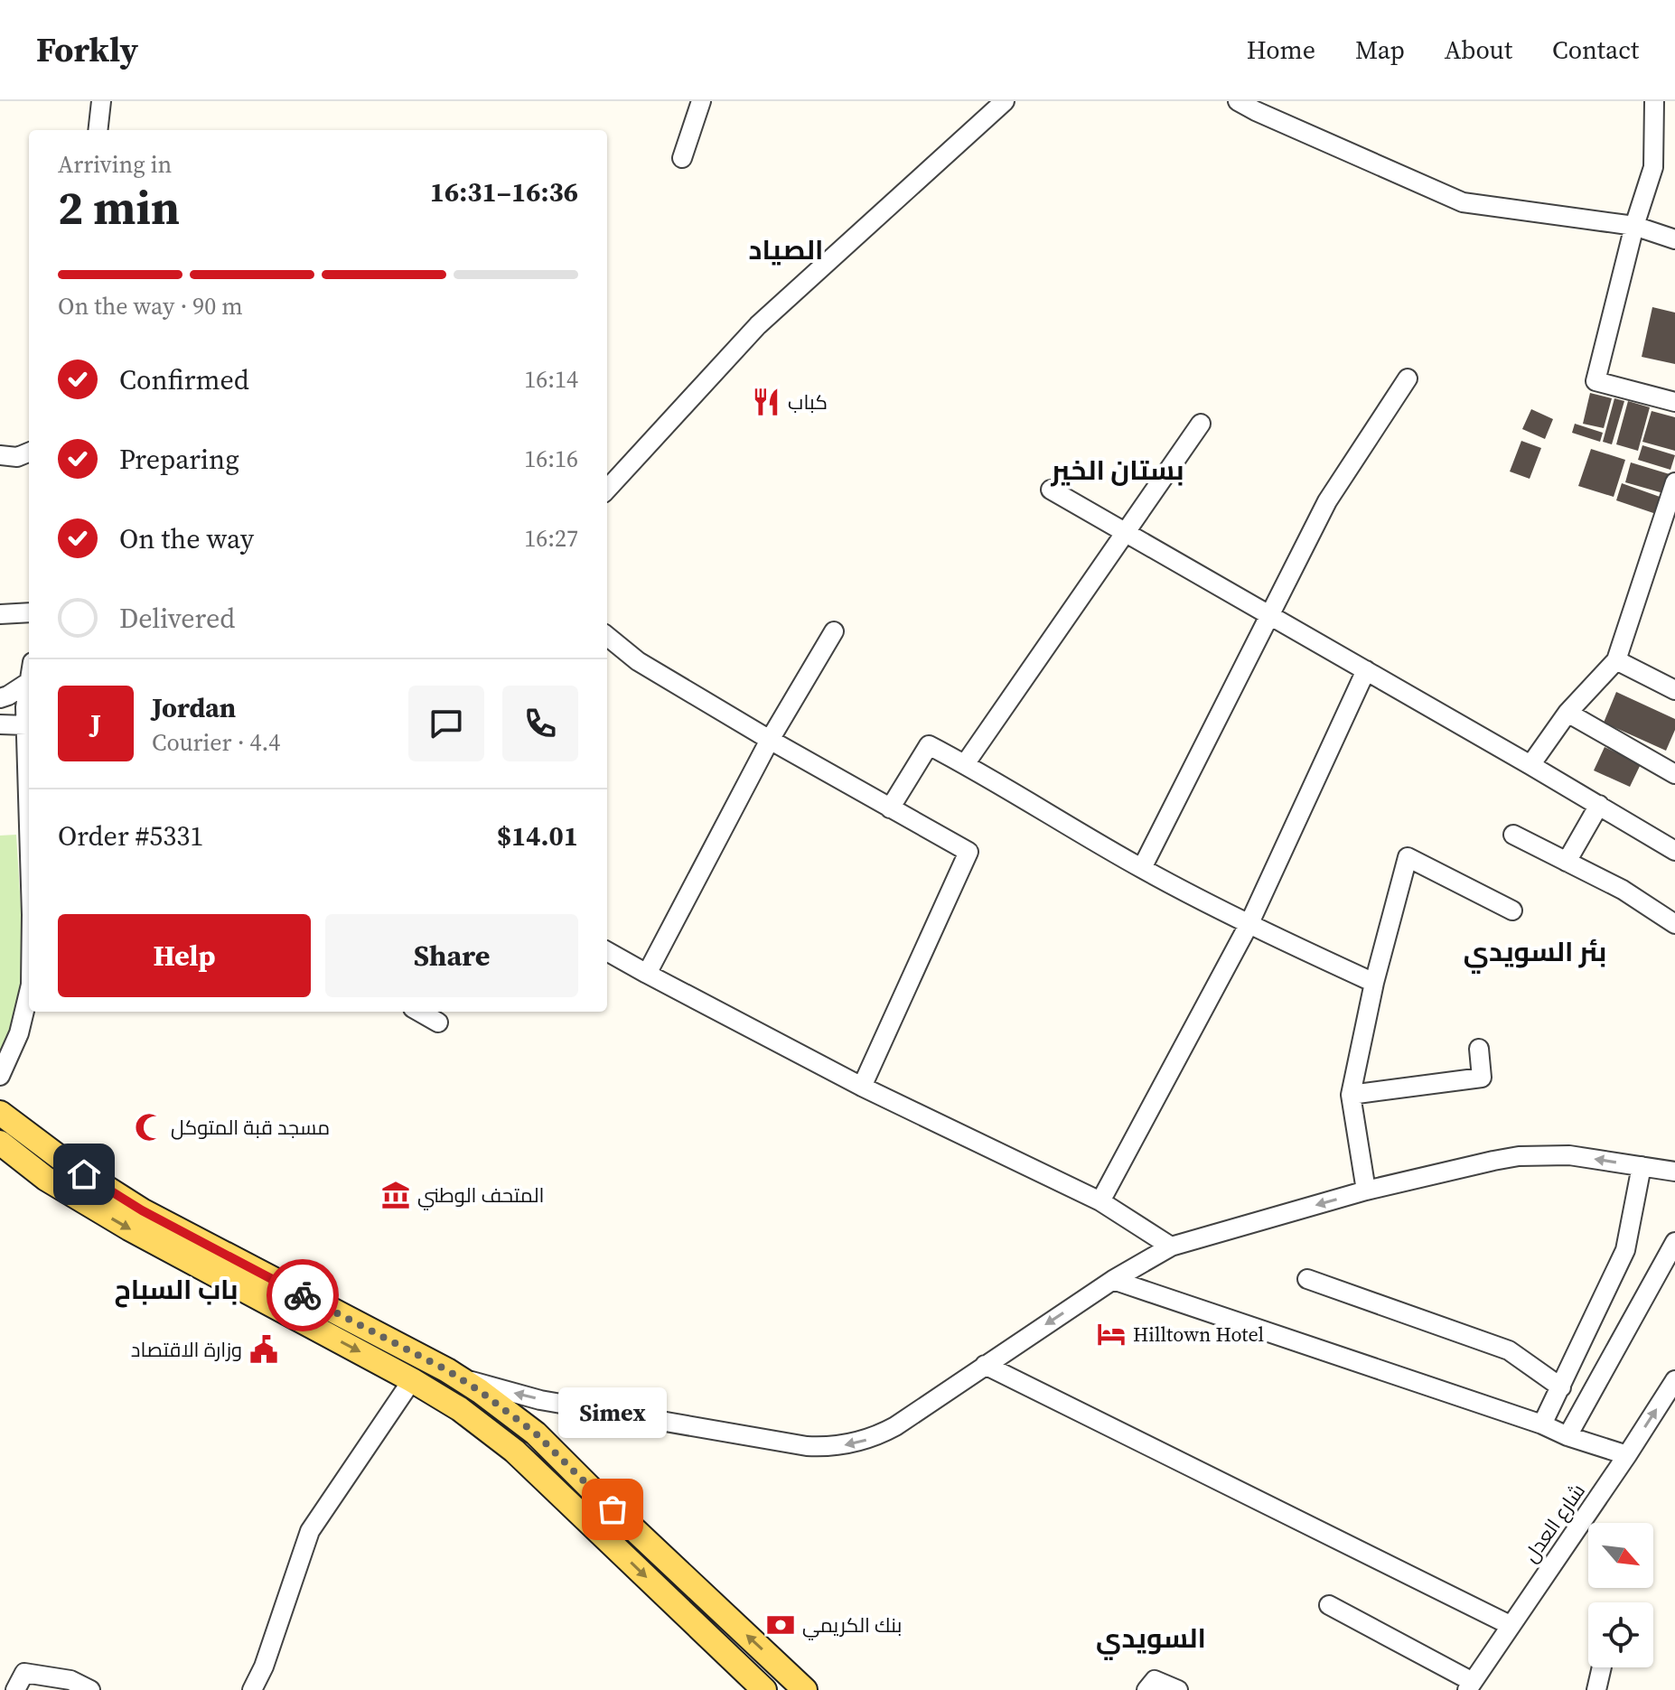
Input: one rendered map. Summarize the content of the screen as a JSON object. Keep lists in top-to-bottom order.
{
  "streets": {
    "street": ["شارع العدل"]
  },
  "districts": [
    "الصياد",
    "بستان الخير",
    "بئر السويدي",
    "باب السباح",
    "السويدي"
  ],
  "places": {
    "restaurant": ["كباب"],
    "mosque": ["مسجد قبة المتوكل"],
    "museum": ["المتحف الوطني"],
    "hotel": ["Hilltown Hotel"],
    "public building": ["وزارة الاقتصاد"],
    "other": ["Simex"],
    "bank": ["بنك الكريمي"]
  },
  "north": "bottom right",
  "page": {
    "header": "Forkly",
    "nav": [
      "Home",
      "Map",
      "About",
      "Contact"
    ],
    "heading": ["2 min", "Arriving in", "16:31–16:36"],
    "panel": [
      "Jordan",
      "Courier · 4.4",
      "Order #5331",
      "$14.01"
    ],
    "bar": "On the way · 90 m",
    "list": [
      ["Confirmed", "16:14"],
      ["Preparing", "16:16"],
      ["On the way", "16:27"],
      "Delivered"
    ],
    "round": "J",
    "buttons": ["Help", "Share"],
    "bubble": "Simex"
  }
}
